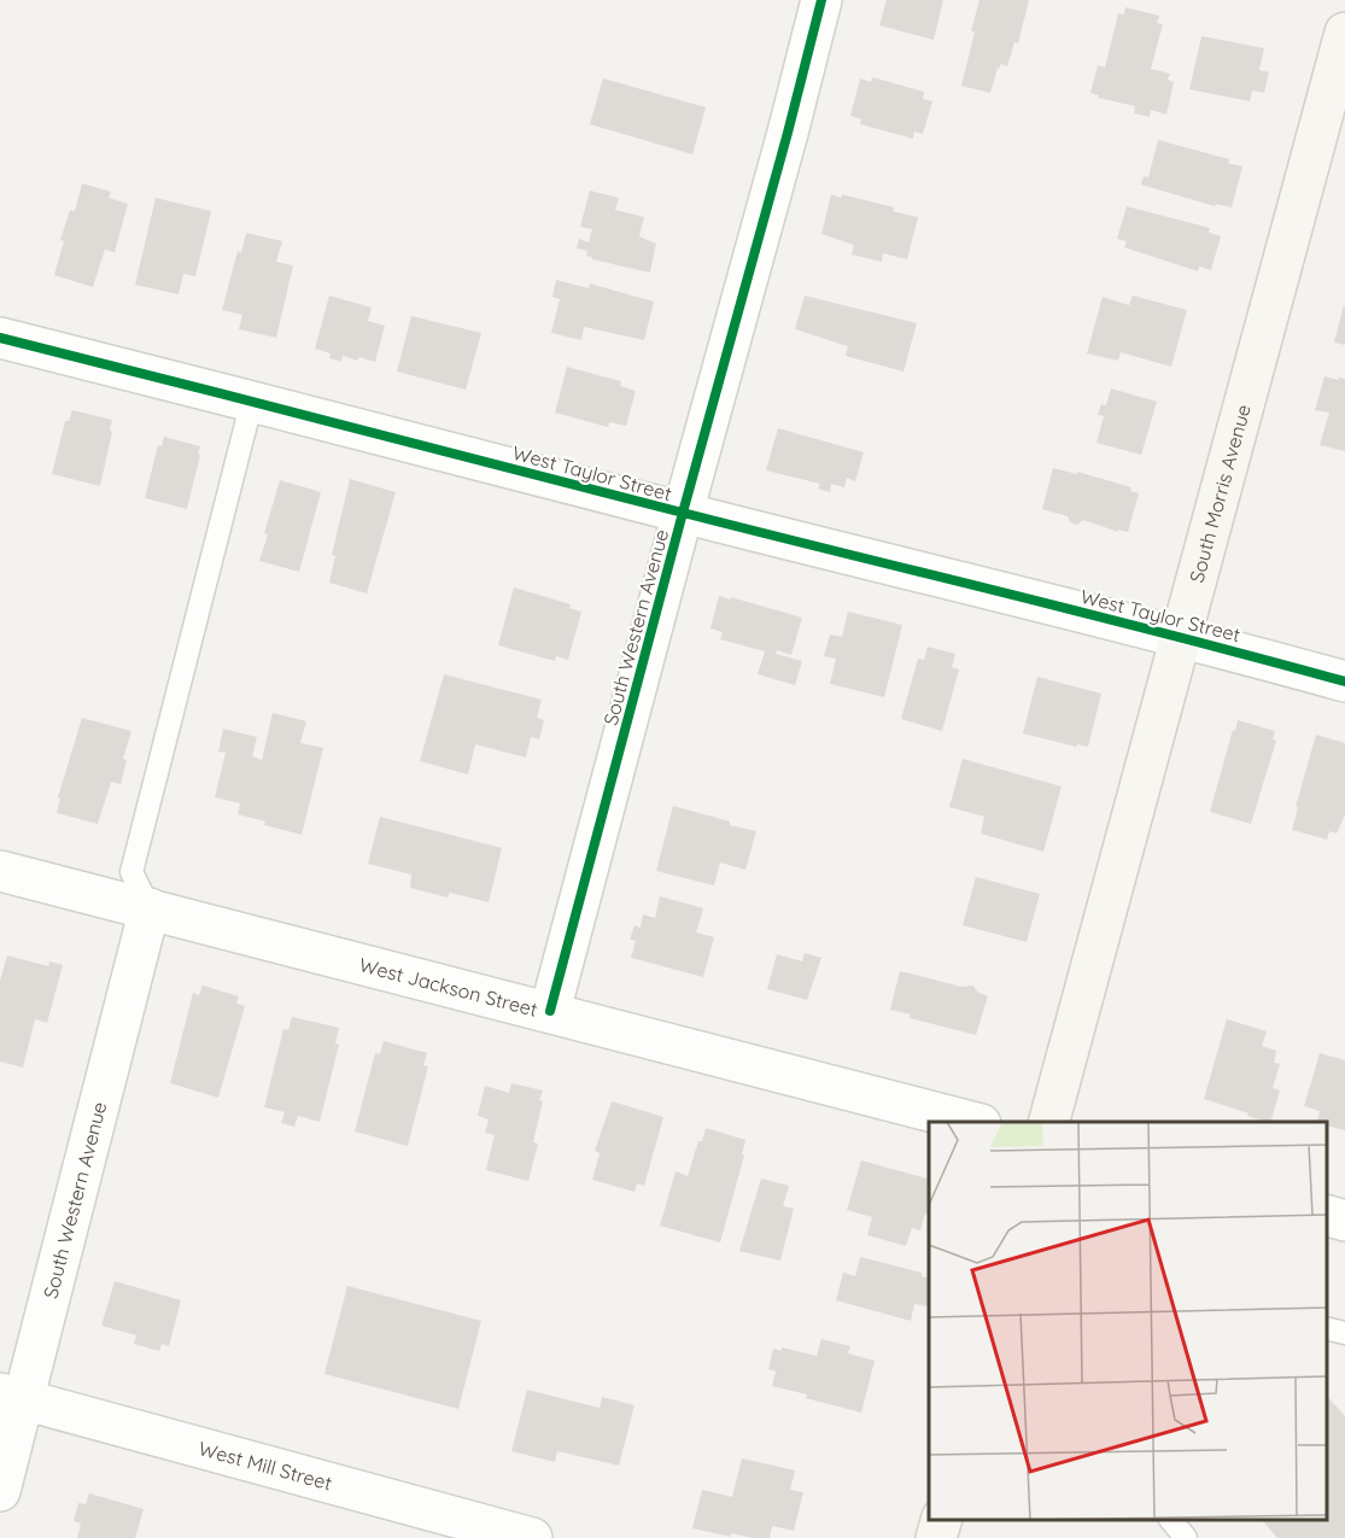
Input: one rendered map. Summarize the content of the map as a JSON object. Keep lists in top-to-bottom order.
{
  "streets": {
    "main road": ["South Morris Avenue"],
    "street": [
      "West Taylor Street",
      "South Western Avenue",
      "West Jackson Street",
      "West Mill Street"
    ]
  },
  "crossings": [
    ["West Taylor Street", "South Morris Avenue"],
    ["West Taylor Street", "South Western Avenue"],
    ["South Western Avenue", "West Jackson Street"],
    ["South Western Avenue", "West Mill Street"]
  ]
}
